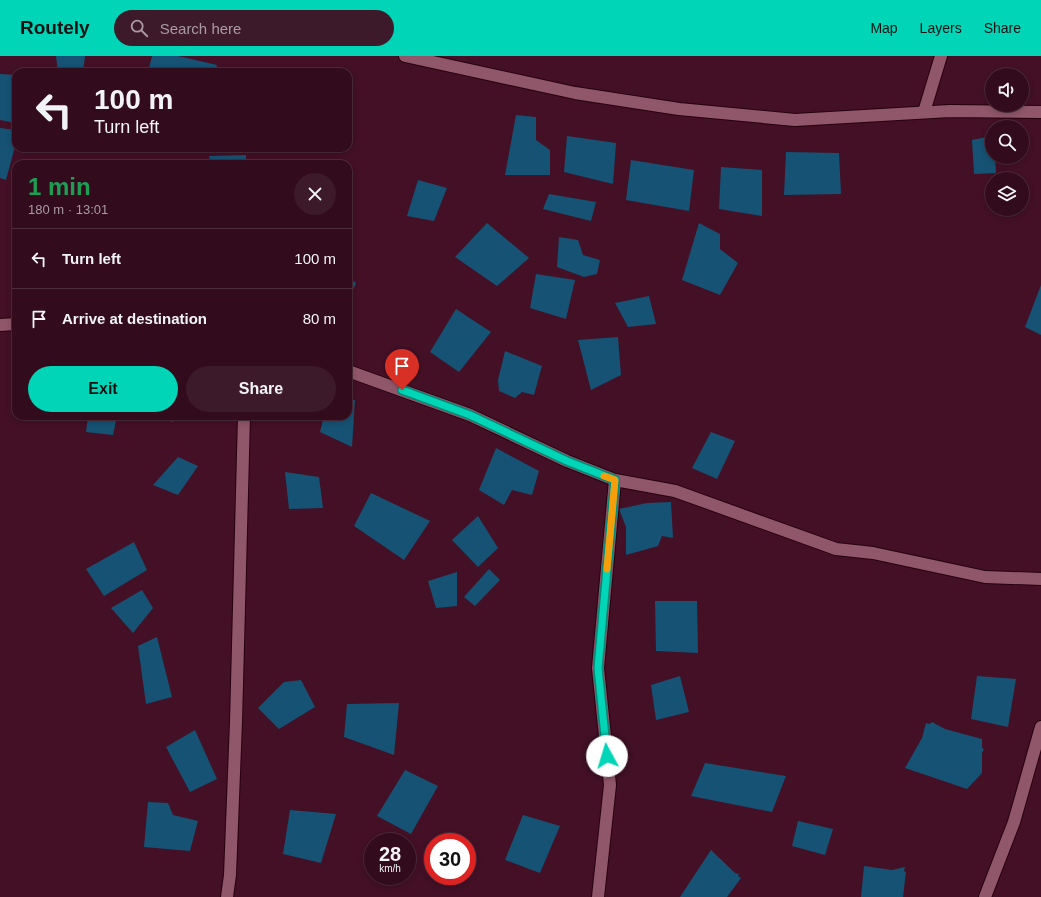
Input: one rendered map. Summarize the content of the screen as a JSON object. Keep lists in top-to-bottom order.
{
  "page": {
    "header": "Routely",
    "search": "Search here",
    "nav": ["Map", "Layers", "Share"],
    "turn": ["100 m", "Turn left"],
    "heading": ["1 min", "180 m · 13:01"],
    "list": [
      {
        "name": "Turn left",
        "value": "100 m"
      },
      {
        "name": "Arrive at destination",
        "value": "80 m"
      }
    ],
    "buttons": ["Exit", "Share"],
    "speed": "28 km/h",
    "limit": "30"
  }
}
